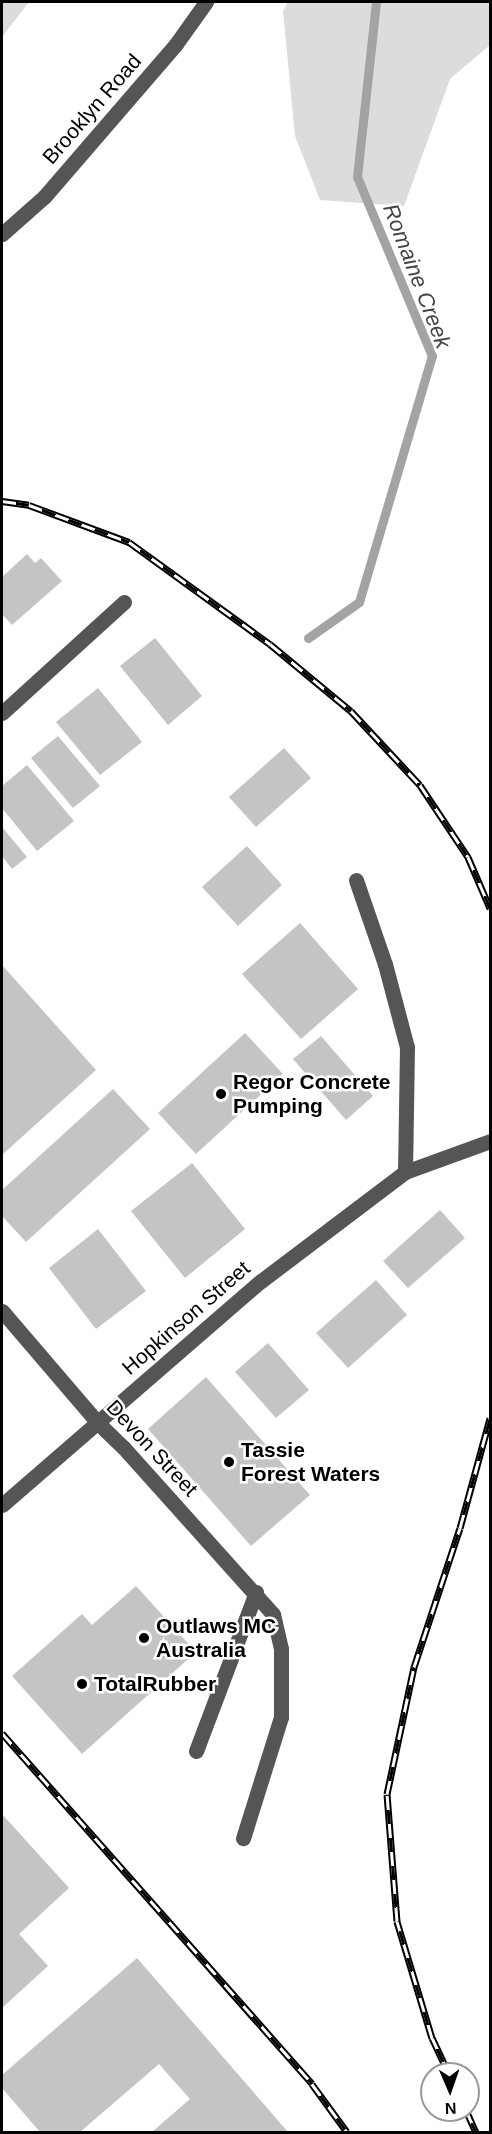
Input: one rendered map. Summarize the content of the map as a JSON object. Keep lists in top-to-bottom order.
{
  "streets": {
    "street": ["Brooklyn Road", "Hopkinson Street", "Devon Street"]
  },
  "crossings": [
    ["Hopkinson Street", "Devon Street"]
  ],
  "water": ["Romaine Creek"],
  "places": [
    "Regor Concrete Pumping",
    "Tassie Forest Waters",
    "Outlaws MC Australia",
    "TotalRubber"
  ],
  "north": "bottom"
}
